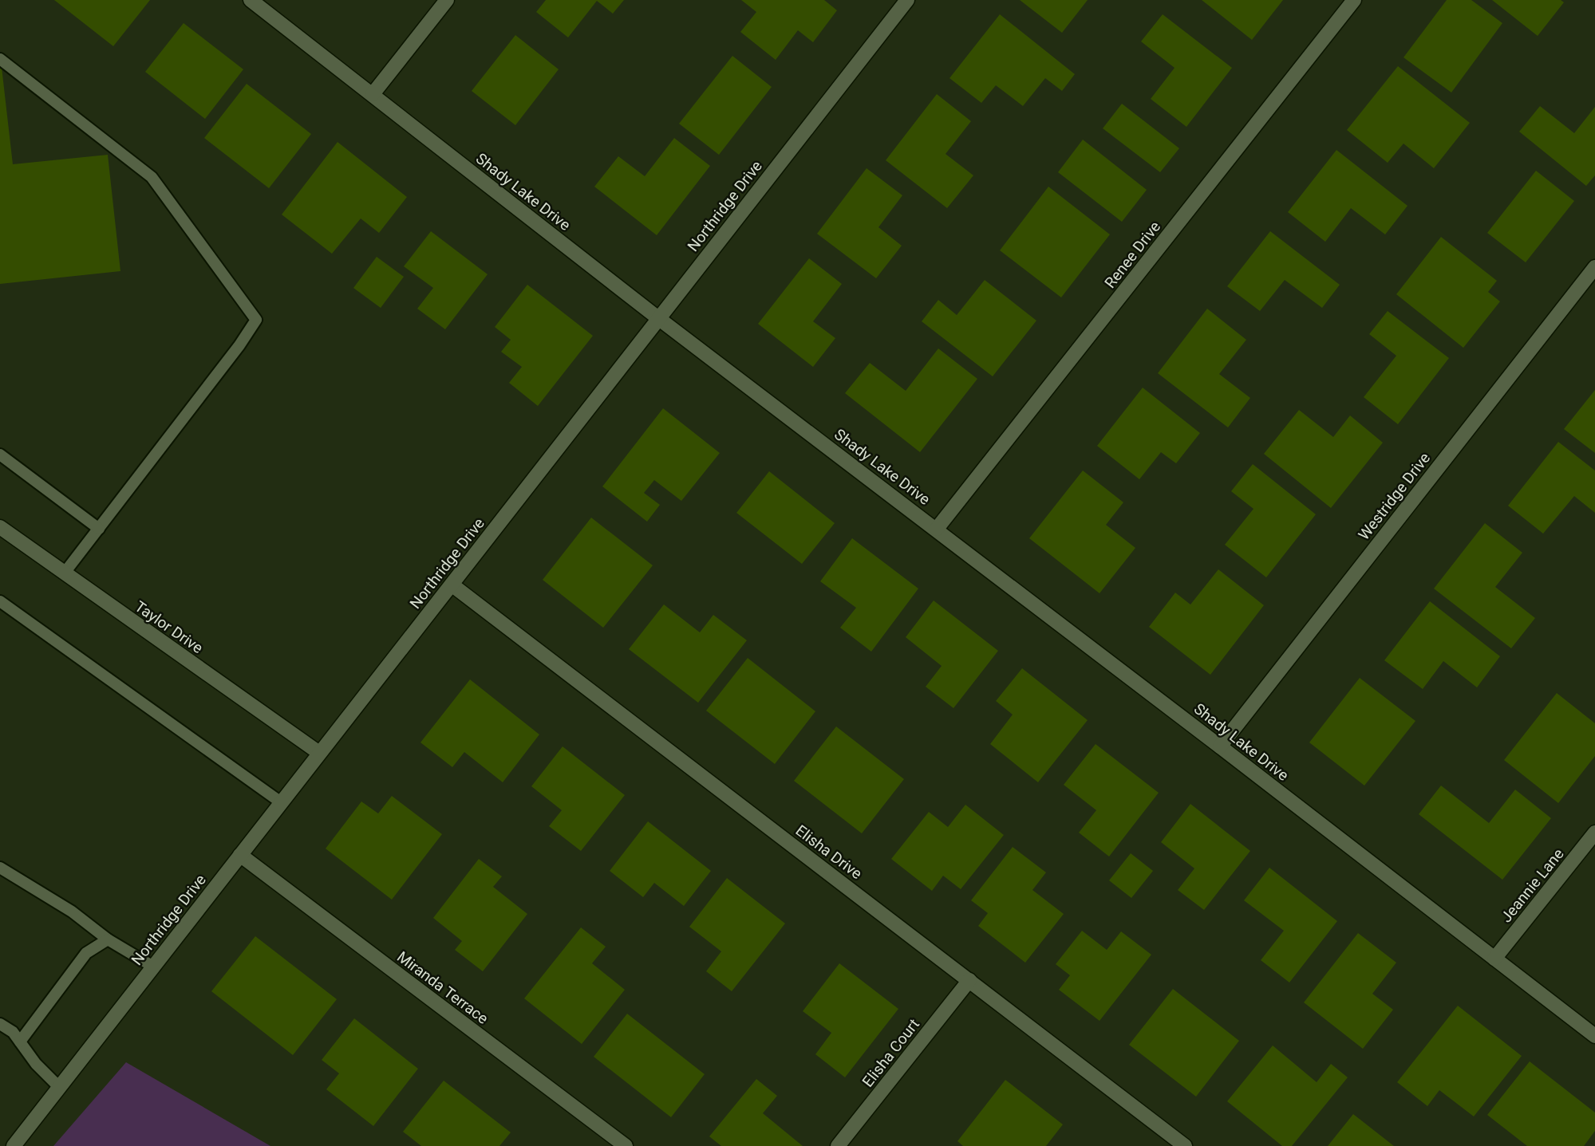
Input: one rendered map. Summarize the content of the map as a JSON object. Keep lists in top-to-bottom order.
{
  "streets": {
    "street": [
      "Shady Lake Drive",
      "Northridge Drive",
      "Renee Drive",
      "Westridge Drive",
      "Taylor Drive",
      "Elisha Drive",
      "Jeannie Lane",
      "Miranda Terrace",
      "Elisha Court"
    ]
  },
  "crossings": [
    ["Shady Lake Drive", "Northridge Drive"],
    ["Shady Lake Drive", "Renee Drive"],
    ["Shady Lake Drive", "Westridge Drive"],
    ["Shady Lake Drive", "Jeannie Lane"],
    ["Northridge Drive", "Taylor Drive"],
    ["Northridge Drive", "Elisha Drive"],
    ["Northridge Drive", "Miranda Terrace"],
    ["Elisha Drive", "Elisha Court"]
  ]
}
